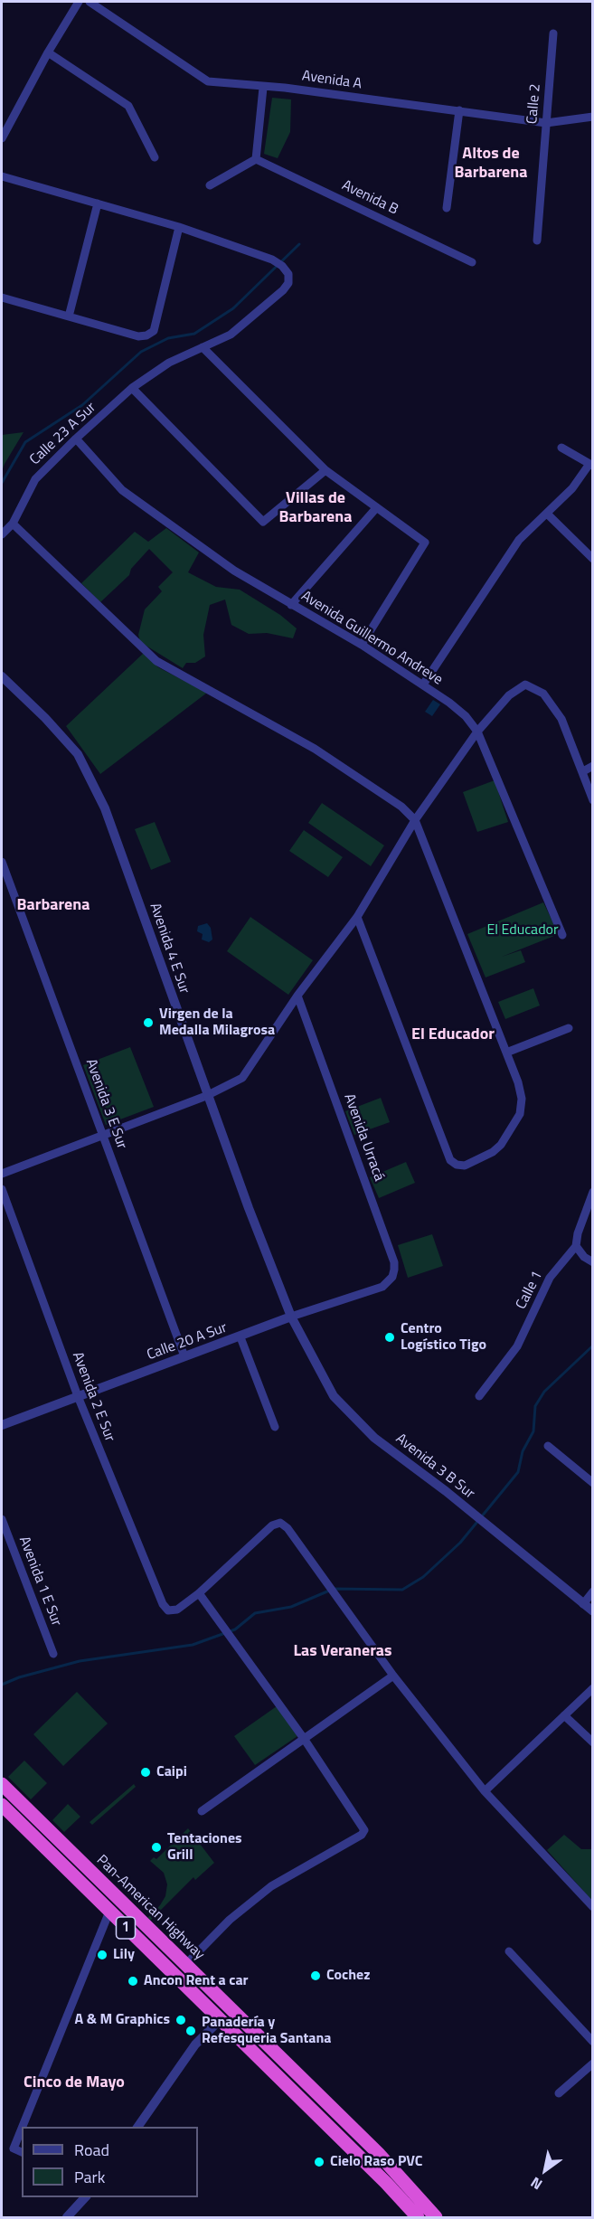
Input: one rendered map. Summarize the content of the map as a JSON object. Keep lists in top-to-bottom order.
{
  "streets": {
    "highway": ["Pan-American Highway", "1"],
    "street": [
      "Avenida A",
      "Calle 2",
      "Avenida B",
      "Calle 23 A Sur",
      "Avenida Guillermo Andreve",
      "Avenida 4 E Sur",
      "Avenida 3 E Sur",
      "Avenida Urracá",
      "Calle 1",
      "Calle 20 A Sur",
      "Avenida 2 E Sur",
      "Avenida 3 B Sur",
      "Avenida 1 E Sur"
    ]
  },
  "crossings": [
    ["Avenida A", "Calle 2"],
    ["Calle 23 A Sur", "Avenida Guillermo Andreve"],
    ["Avenida 4 E Sur", "Calle 20 A Sur"],
    ["Avenida 4 E Sur", "Avenida 3 B Sur"],
    ["Avenida 3 E Sur", "Calle 20 A Sur"],
    ["Avenida Urracá", "Calle 20 A Sur"],
    ["Calle 20 A Sur", "Avenida 2 E Sur"],
    ["Calle 20 A Sur", "Avenida 3 B Sur"]
  ],
  "districts": [
    "Altos de Barbarena",
    "Villas de Barbarena",
    "Barbarena",
    "El Educador",
    "Las Veraneras",
    "Cinco de Mayo"
  ],
  "parks": ["El Educador"],
  "places": [
    "Virgen de la Medalla Milagrosa",
    "Centro Logístico Tigo",
    "Caipi",
    "Tentaciones Grill",
    "Lily",
    "Cochez",
    "Ancon Rent a car",
    "A & M Graphics",
    "Panadería y Refesqueria Santana",
    "Cielo Raso PVC"
  ],
  "legend": ["Road", "Park"],
  "north": "bottom left"
}
